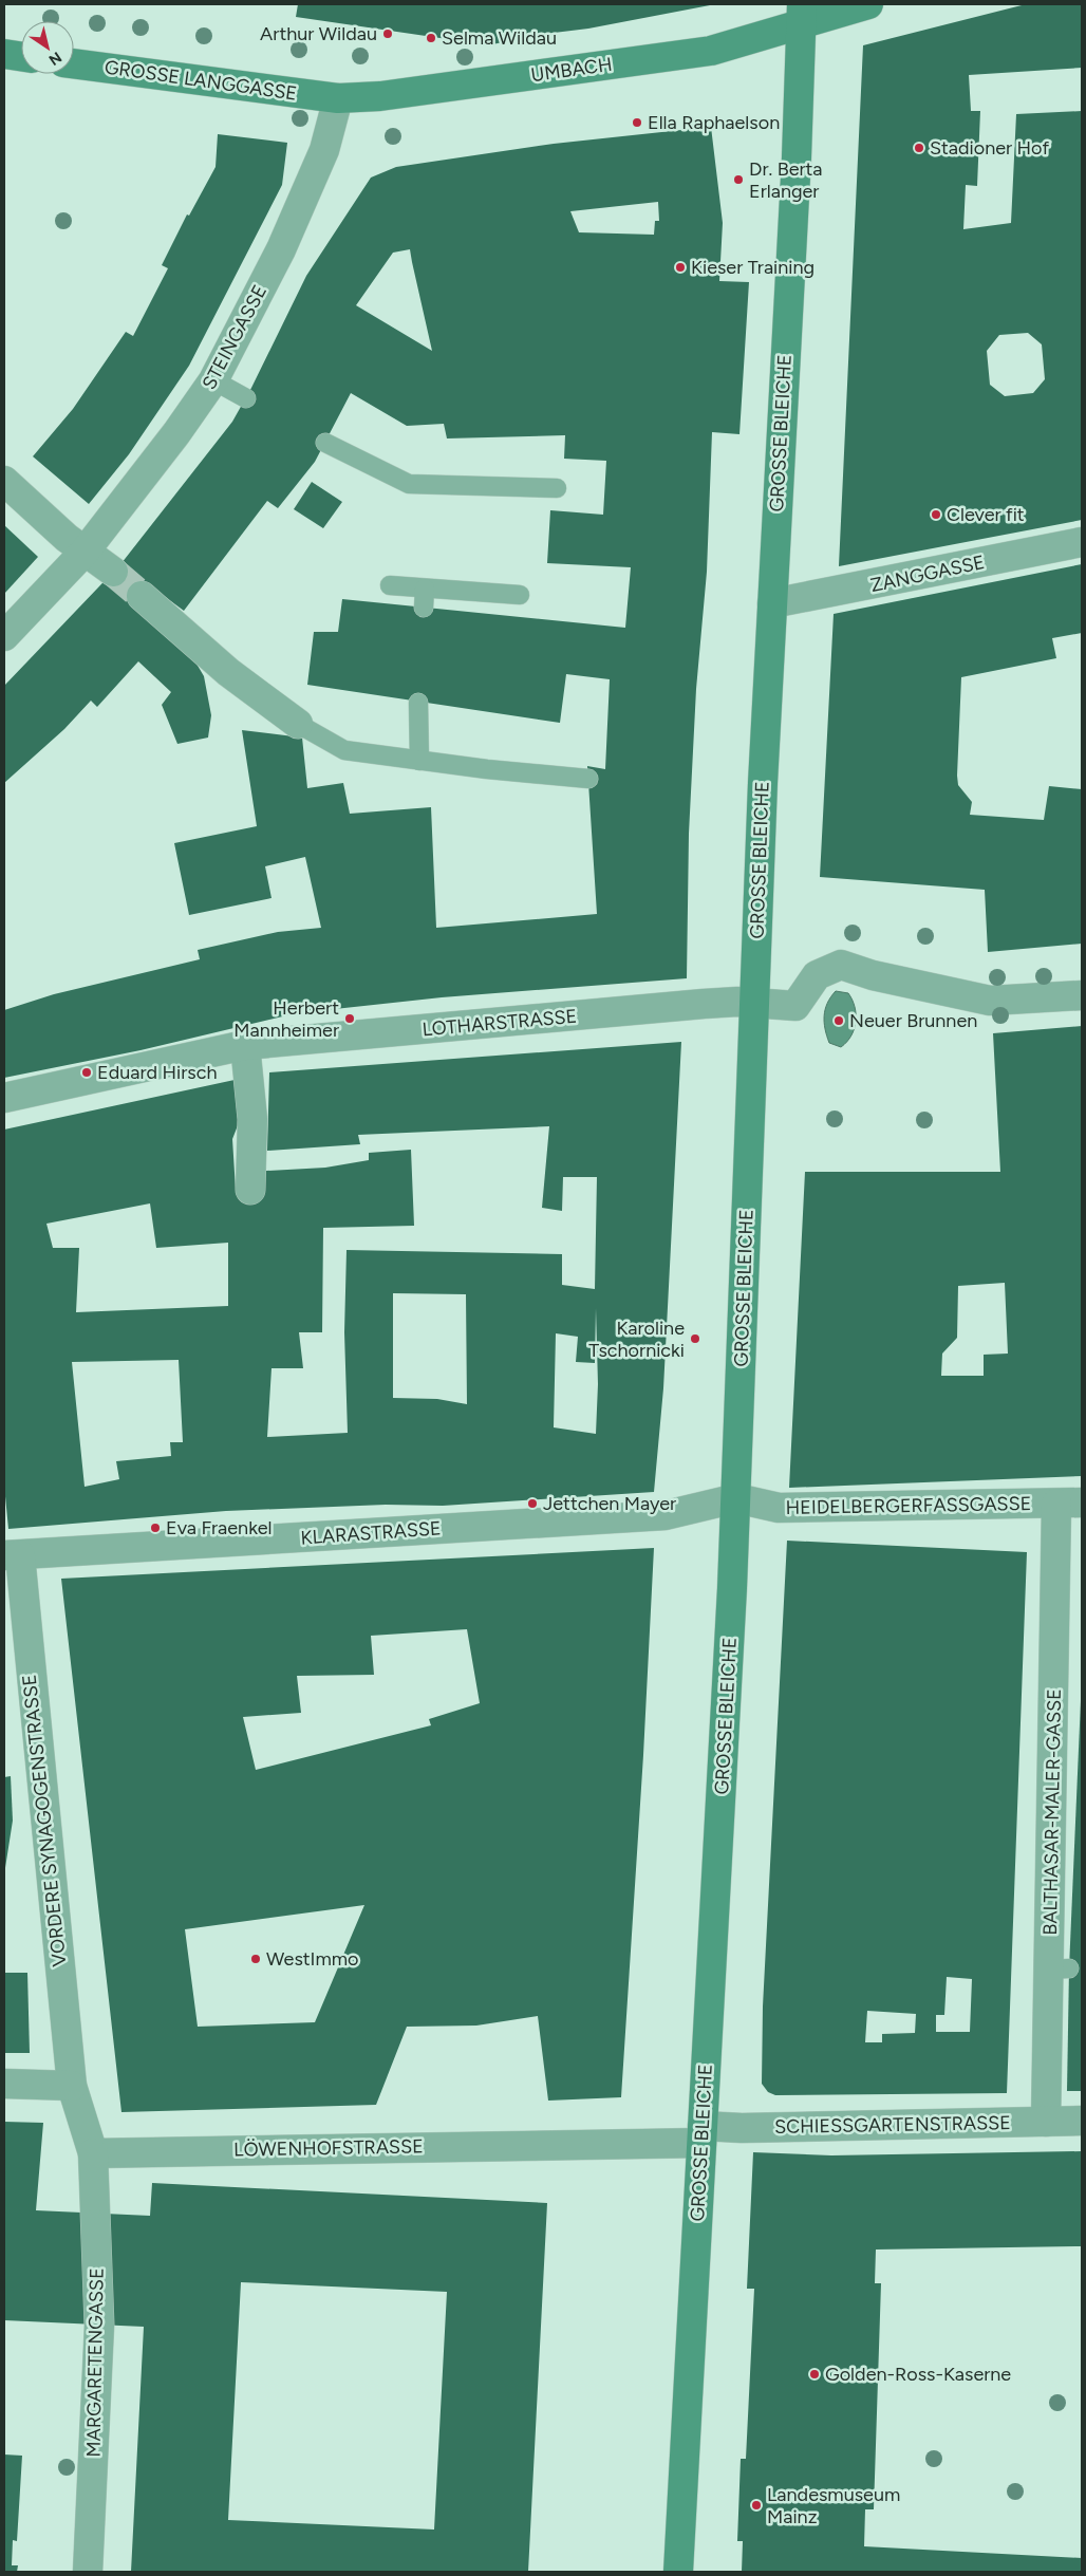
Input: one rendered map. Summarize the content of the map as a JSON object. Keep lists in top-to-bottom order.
{
  "streets": {
    "main road": ["UMBACH", "GROSSE LANGGASSE", "GROSSE BLEICHE"],
    "street": [
      "STEINGASSE",
      "ZANGGASSE",
      "LOTHARSTRASSE",
      "HEIDELBERGERFASSGASSE",
      "KLARASTRASSE",
      "BALTHASAR-MALER-GASSE",
      "VORDERE SYNAGOGENSTRASSE",
      "SCHIESSGARTENSTRASSE",
      "LÖWENHOFSTRASSE",
      "MARGARETENGASSE"
    ]
  },
  "crossings": [
    ["UMBACH", "GROSSE LANGGASSE"],
    ["UMBACH", "STEINGASSE"],
    ["UMBACH", "GROSSE BLEICHE"],
    ["GROSSE LANGGASSE", "STEINGASSE"],
    ["GROSSE BLEICHE", "ZANGGASSE"],
    ["GROSSE BLEICHE", "LOTHARSTRASSE"],
    ["GROSSE BLEICHE", "HEIDELBERGERFASSGASSE"],
    ["GROSSE BLEICHE", "KLARASTRASSE"],
    ["GROSSE BLEICHE", "SCHIESSGARTENSTRASSE"],
    ["GROSSE BLEICHE", "LÖWENHOFSTRASSE"],
    ["HEIDELBERGERFASSGASSE", "KLARASTRASSE"],
    ["HEIDELBERGERFASSGASSE", "BALTHASAR-MALER-GASSE"],
    ["KLARASTRASSE", "VORDERE SYNAGOGENSTRASSE"],
    ["BALTHASAR-MALER-GASSE", "SCHIESSGARTENSTRASSE"],
    ["SCHIESSGARTENSTRASSE", "LÖWENHOFSTRASSE"],
    ["LÖWENHOFSTRASSE", "MARGARETENGASSE"]
  ],
  "places": [
    "Arthur Wildau",
    "Selma Wildau",
    "Ella Raphaelson",
    "Stadioner Hof",
    "Dr. Berta Erlanger",
    "Kieser Training",
    "Clever fit",
    "Herbert Mannheimer",
    "Neuer Brunnen",
    "Eduard Hirsch",
    "Karoline Tschornicki",
    "Jettchen Mayer",
    "Eva Fraenkel",
    "WestImmo",
    "Golden-Ross-Kaserne",
    "Landesmuseum Mainz"
  ],
  "north": "bottom right"
}
